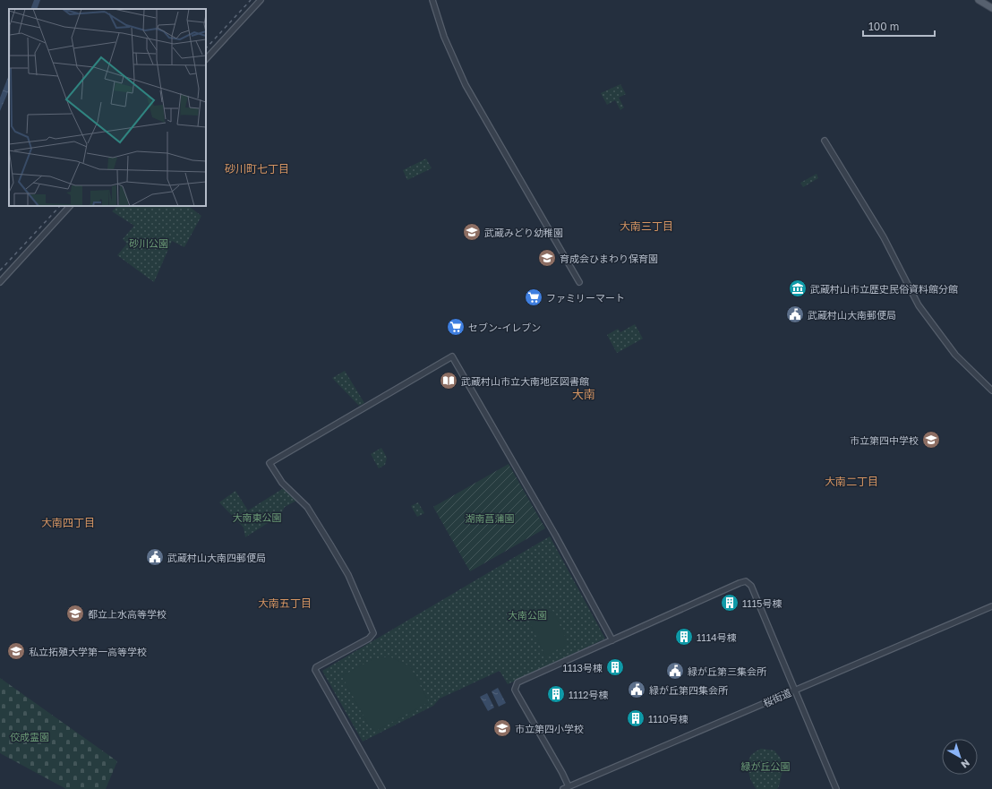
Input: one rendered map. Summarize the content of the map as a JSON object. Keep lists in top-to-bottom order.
{
  "streets": {
    "street": ["桜街道"]
  },
  "districts": [
    "砂川町七丁目",
    "大南三丁目",
    "大南",
    "大南二丁目",
    "大南四丁目",
    "大南五丁目"
  ],
  "parks": [
    "砂川公園",
    "大南東公園",
    "湖南菖蒲園",
    "大南公園",
    "佼成霊園",
    "緑が丘公園"
  ],
  "places": {
    "school or university": [
      "武蔵みどり幼稚園",
      "育成会ひまわり保育園",
      "市立第四中学校",
      "都立上水高等学校",
      "私立拓殖大学第一高等学校",
      "市立第四小学校"
    ],
    "museum": ["武蔵村山市立歴史民俗資料館分館"],
    "supermarket": ["ファミリーマート", "セブン-イレブン"],
    "public building": [
      "武蔵村山大南郵便局",
      "武蔵村山大南四郵便局",
      "緑が丘第三集会所",
      "緑が丘第四集会所"
    ],
    "library": ["武蔵村山市立大南地区図書館"],
    "building": [
      "1115号棟",
      "1114号棟",
      "1113号棟",
      "1112号棟",
      "1110号棟"
    ]
  },
  "scale_bar": "100 m",
  "north": "bottom right"
}
